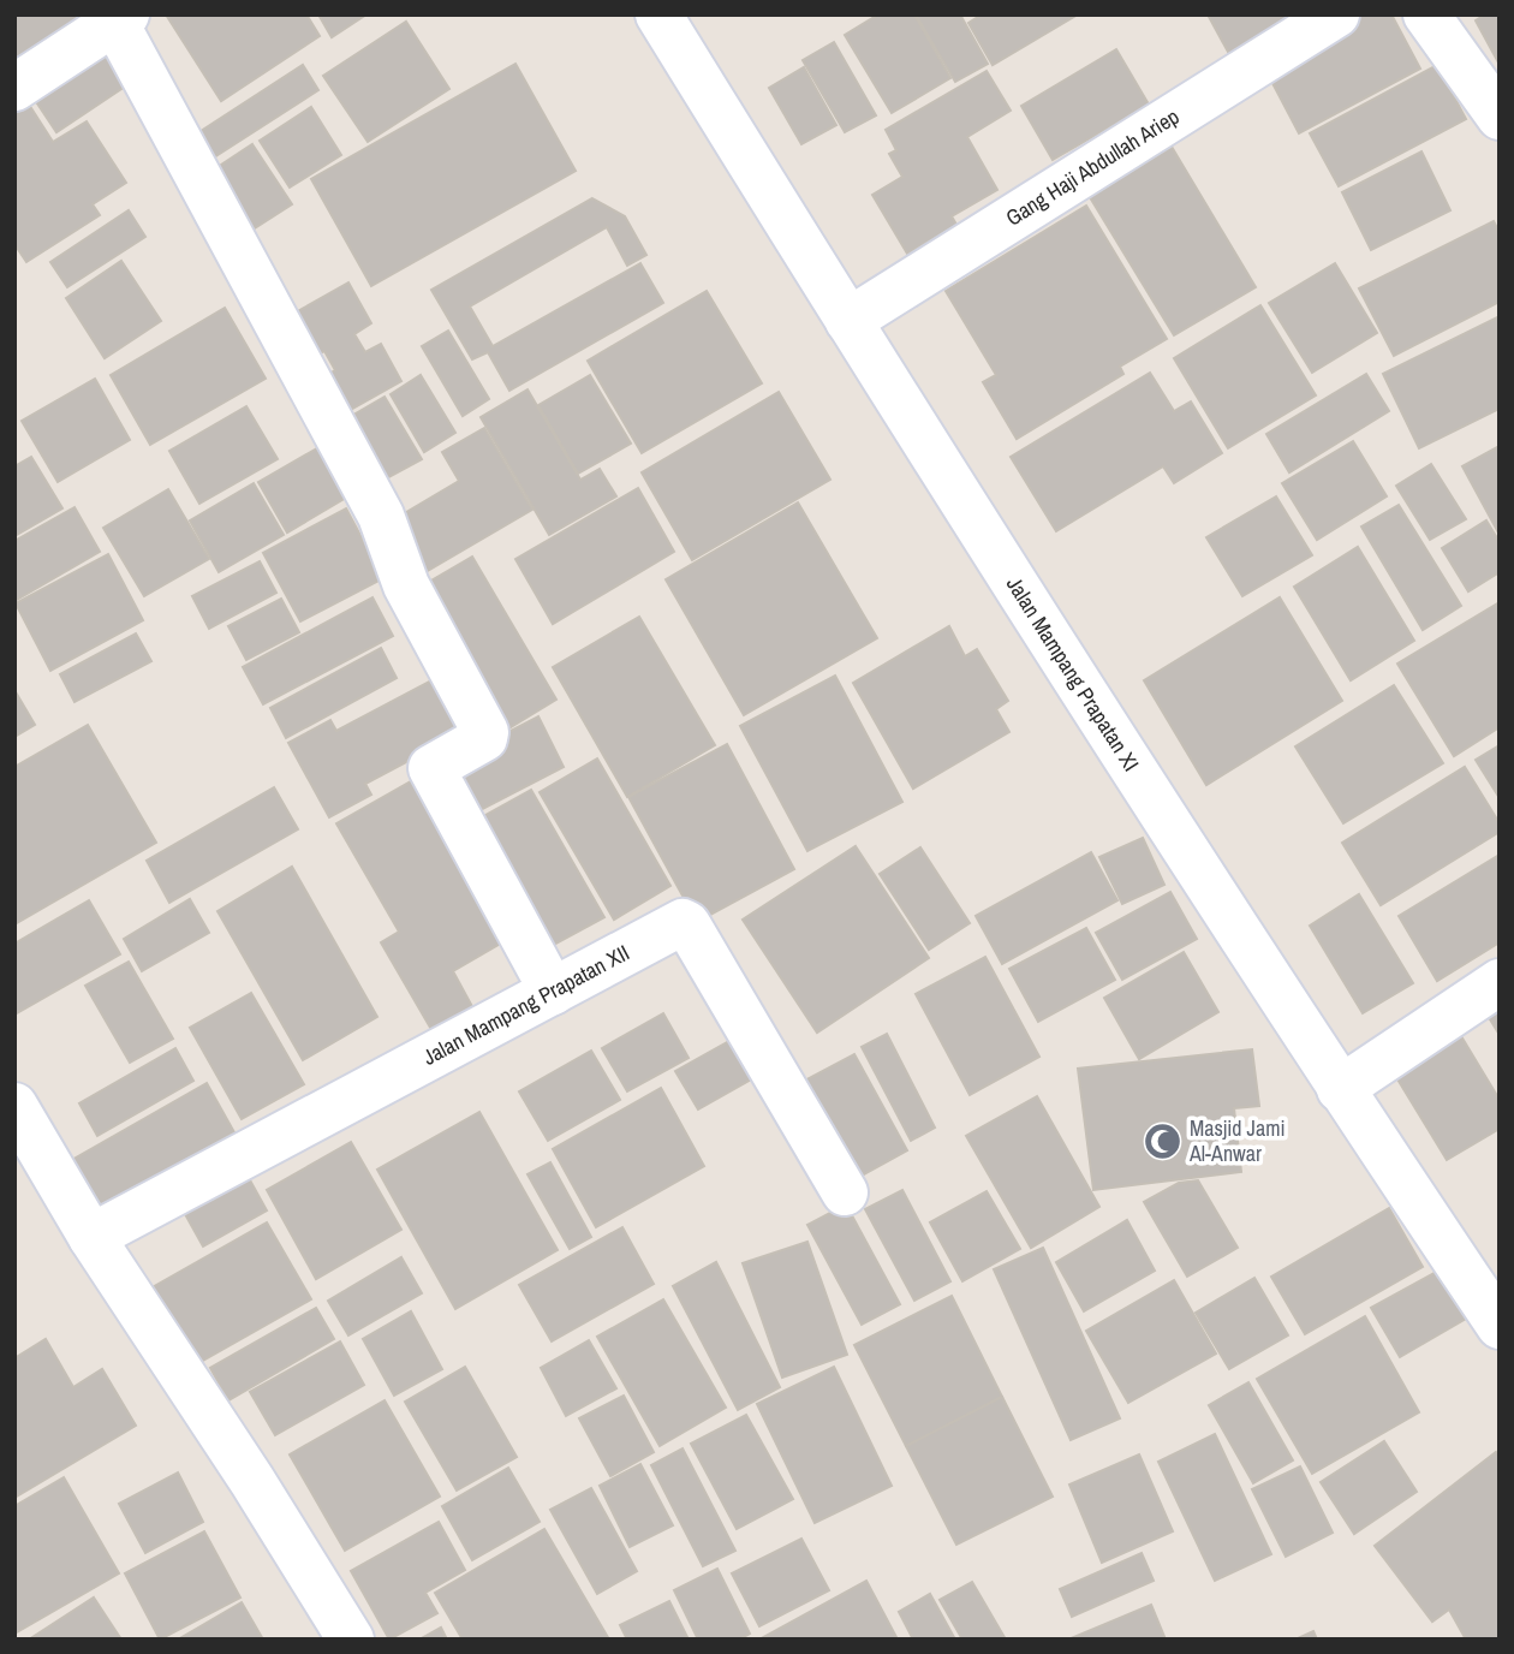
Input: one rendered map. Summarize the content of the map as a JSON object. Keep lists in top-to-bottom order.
{
  "streets": {
    "street": ["Gang Haji Abdullah Ariep", "Jalan Mampang Prapatan XI", "Jalan Mampang Prapatan XII"]
  },
  "crossings": [
    ["Gang Haji Abdullah Ariep", "Jalan Mampang Prapatan XI"]
  ],
  "places": {
    "mosque": ["Masjid Jami Al-Anwar"]
  }
}
